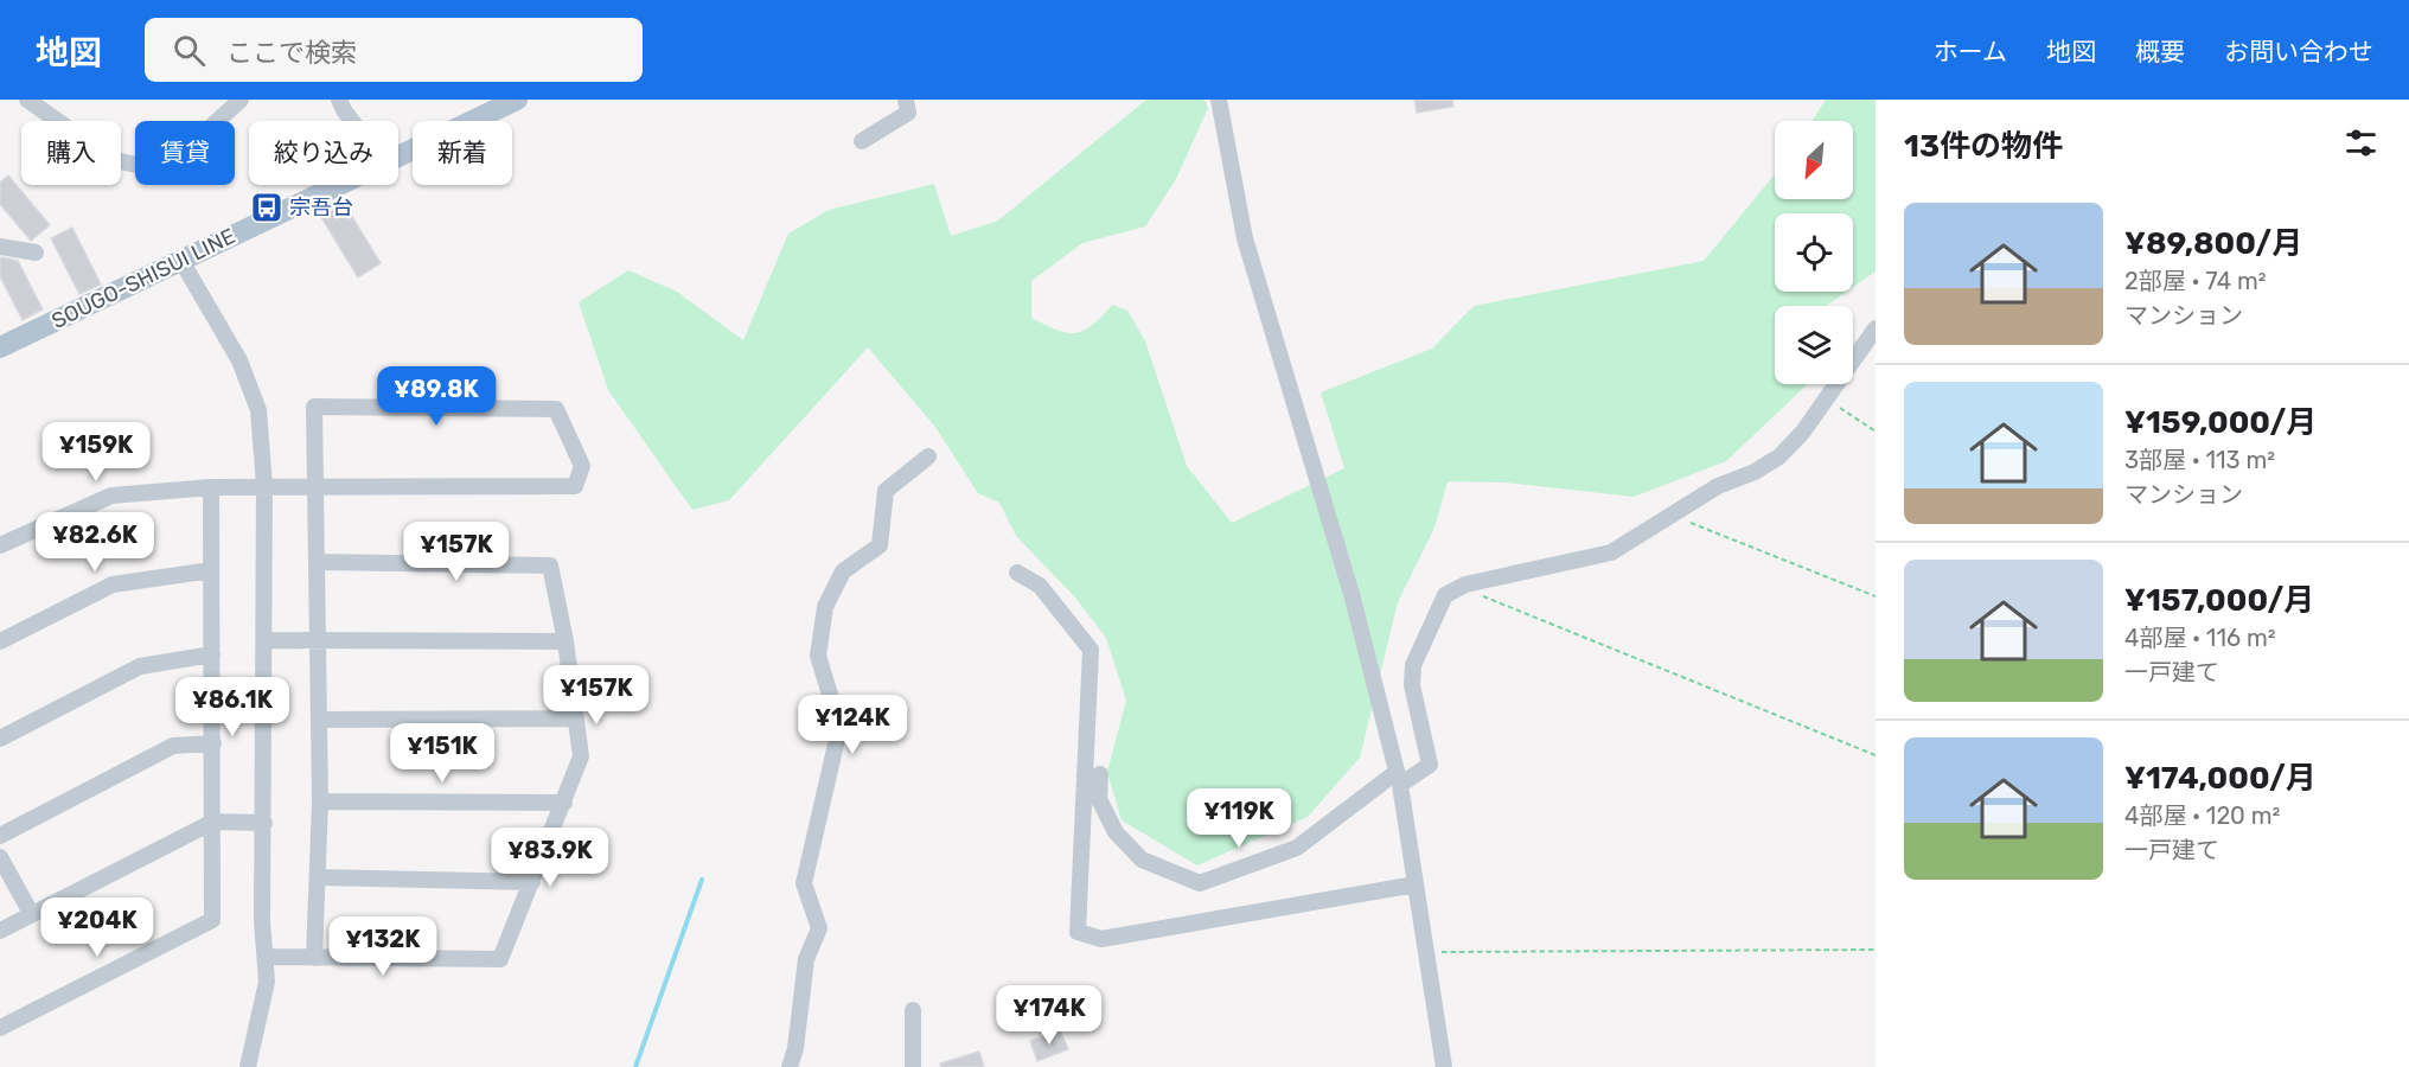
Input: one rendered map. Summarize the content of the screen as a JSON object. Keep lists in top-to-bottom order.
{
  "streets": {
    "main road": ["SOUGO-SHISUI LINE"]
  },
  "places": {
    "bus stop": ["宗吾台"]
  },
  "north": "bottom left",
  "page": {
    "header": "地図",
    "search": "ここで検索",
    "nav": [
      "ホーム",
      "地図",
      "概要",
      "お問い合わせ"
    ],
    "heading": "13件の物件",
    "chip": [
      "購入",
      "賃貸",
      "絞り込み",
      "新着"
    ],
    "list": [
      {
        "name": "¥89,800/月",
        "note": "2部屋 · 74 m² · マンション"
      },
      {
        "name": "¥159,000/月",
        "note": "3部屋 · 113 m² · マンション"
      },
      {
        "name": "¥157,000/月",
        "note": "4部屋 · 116 m² · 一戸建て"
      },
      {
        "name": "¥174,000/月",
        "note": "4部屋 · 120 m² · 一戸建て"
      }
    ],
    "price": [
      "¥89.8K",
      "¥159K",
      "¥82.6K",
      "¥157K",
      "¥157K",
      "¥86.1K",
      "¥124K",
      "¥151K",
      "¥119K",
      "¥83.9K",
      "¥204K",
      "¥132K",
      "¥174K"
    ]
  }
}
